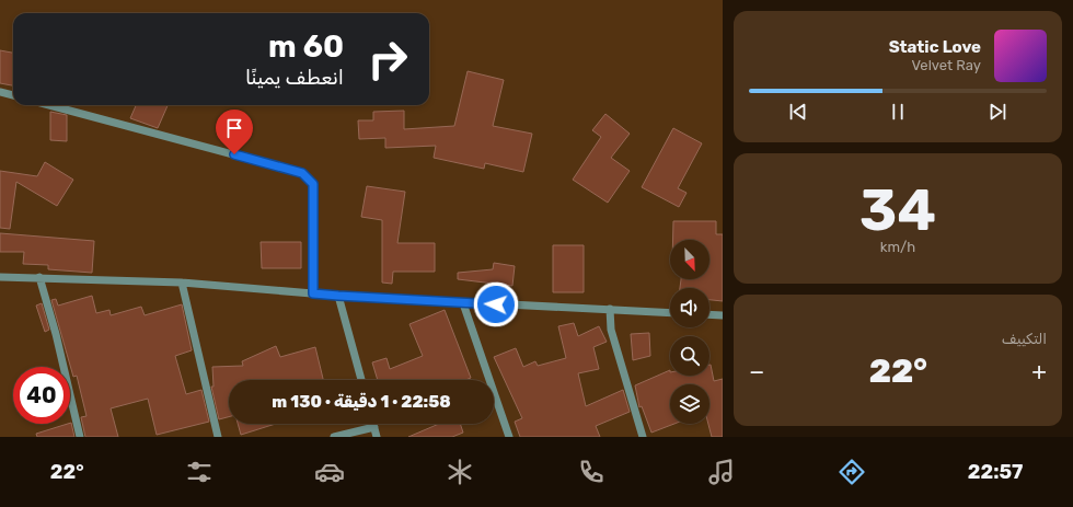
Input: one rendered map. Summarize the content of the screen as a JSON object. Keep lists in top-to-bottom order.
{
  "north": "bottom right",
  "page": {
    "turn": ["60 m", "انعطف يمينًا"],
    "song": ["Static Love", "Velvet Ray"],
    "tile": [
      ["34", "km/h"],
      "التكييف"
    ],
    "heat": ["−", "22°", "+"],
    "limit": "40",
    "trip": "22:58 · 1 دقيقة · 130 m",
    "tabs": ["22:57", "22°"]
  }
}
